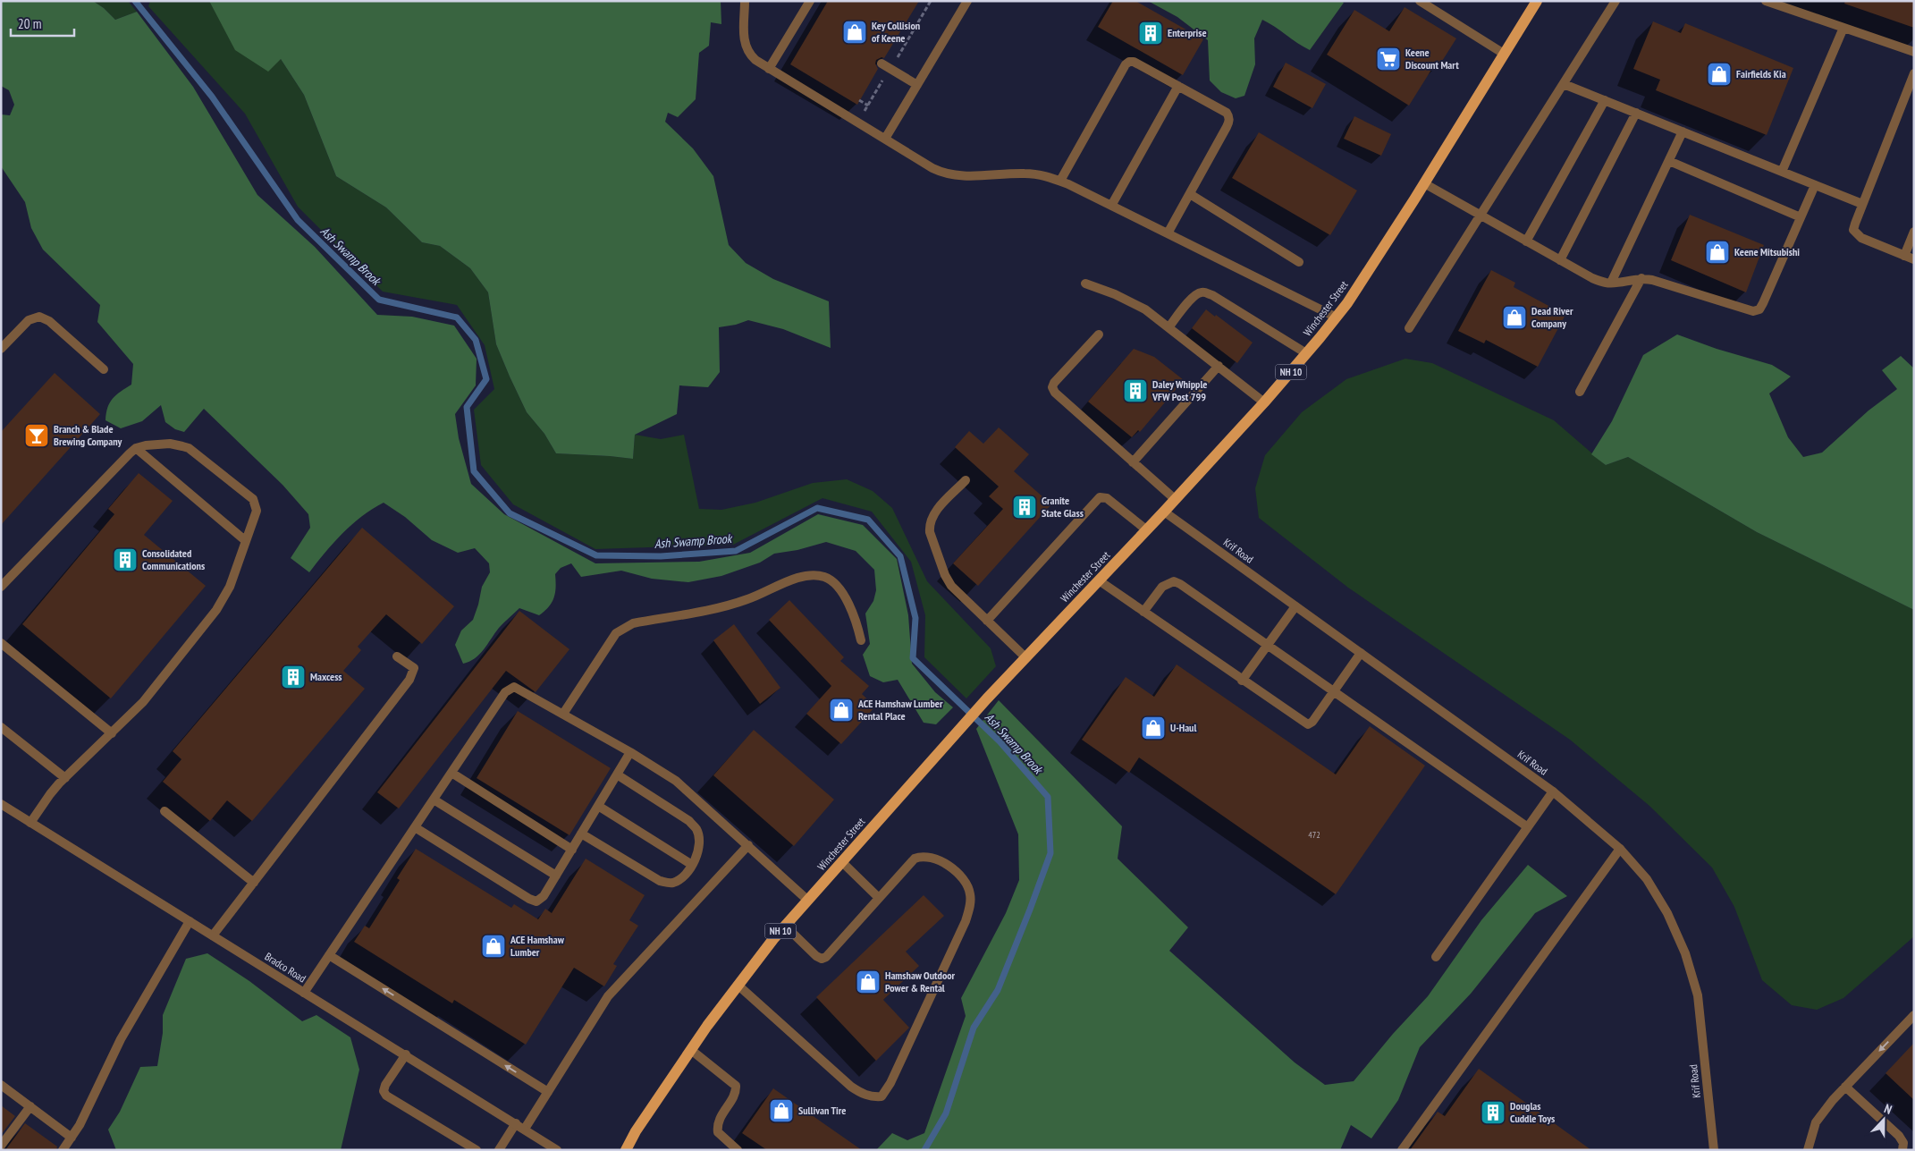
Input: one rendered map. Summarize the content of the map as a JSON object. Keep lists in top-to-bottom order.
{
  "streets": {
    "main road": ["Winchester Street", "NH 10"],
    "street": ["Krif Road", "Bradco Road"]
  },
  "crossings": [
    ["Winchester Street", "Krif Road"]
  ],
  "water": ["Ash Swamp Brook"],
  "places": {
    "shop": [
      "Key Collision of Keene",
      "Fairfields Kia",
      "Keene Mitsubishi",
      "Dead River Company",
      "ACE Hamshaw Lumber Rental Place",
      "U-Haul",
      "ACE Hamshaw Lumber",
      "Hamshaw Outdoor Power & Rental",
      "Sullivan Tire"
    ],
    "building": [
      "Enterprise",
      "Daley Whipple VFW Post 799",
      "Granite State Glass",
      "Consolidated Communications",
      "Maxcess",
      "Douglas Cuddle Toys"
    ],
    "supermarket": ["Keene Discount Mart"],
    "bar": ["Branch & Blade Brewing Company"]
  },
  "house_numbers": ["472"],
  "scale_bar": "20 m",
  "north": "top"
}
